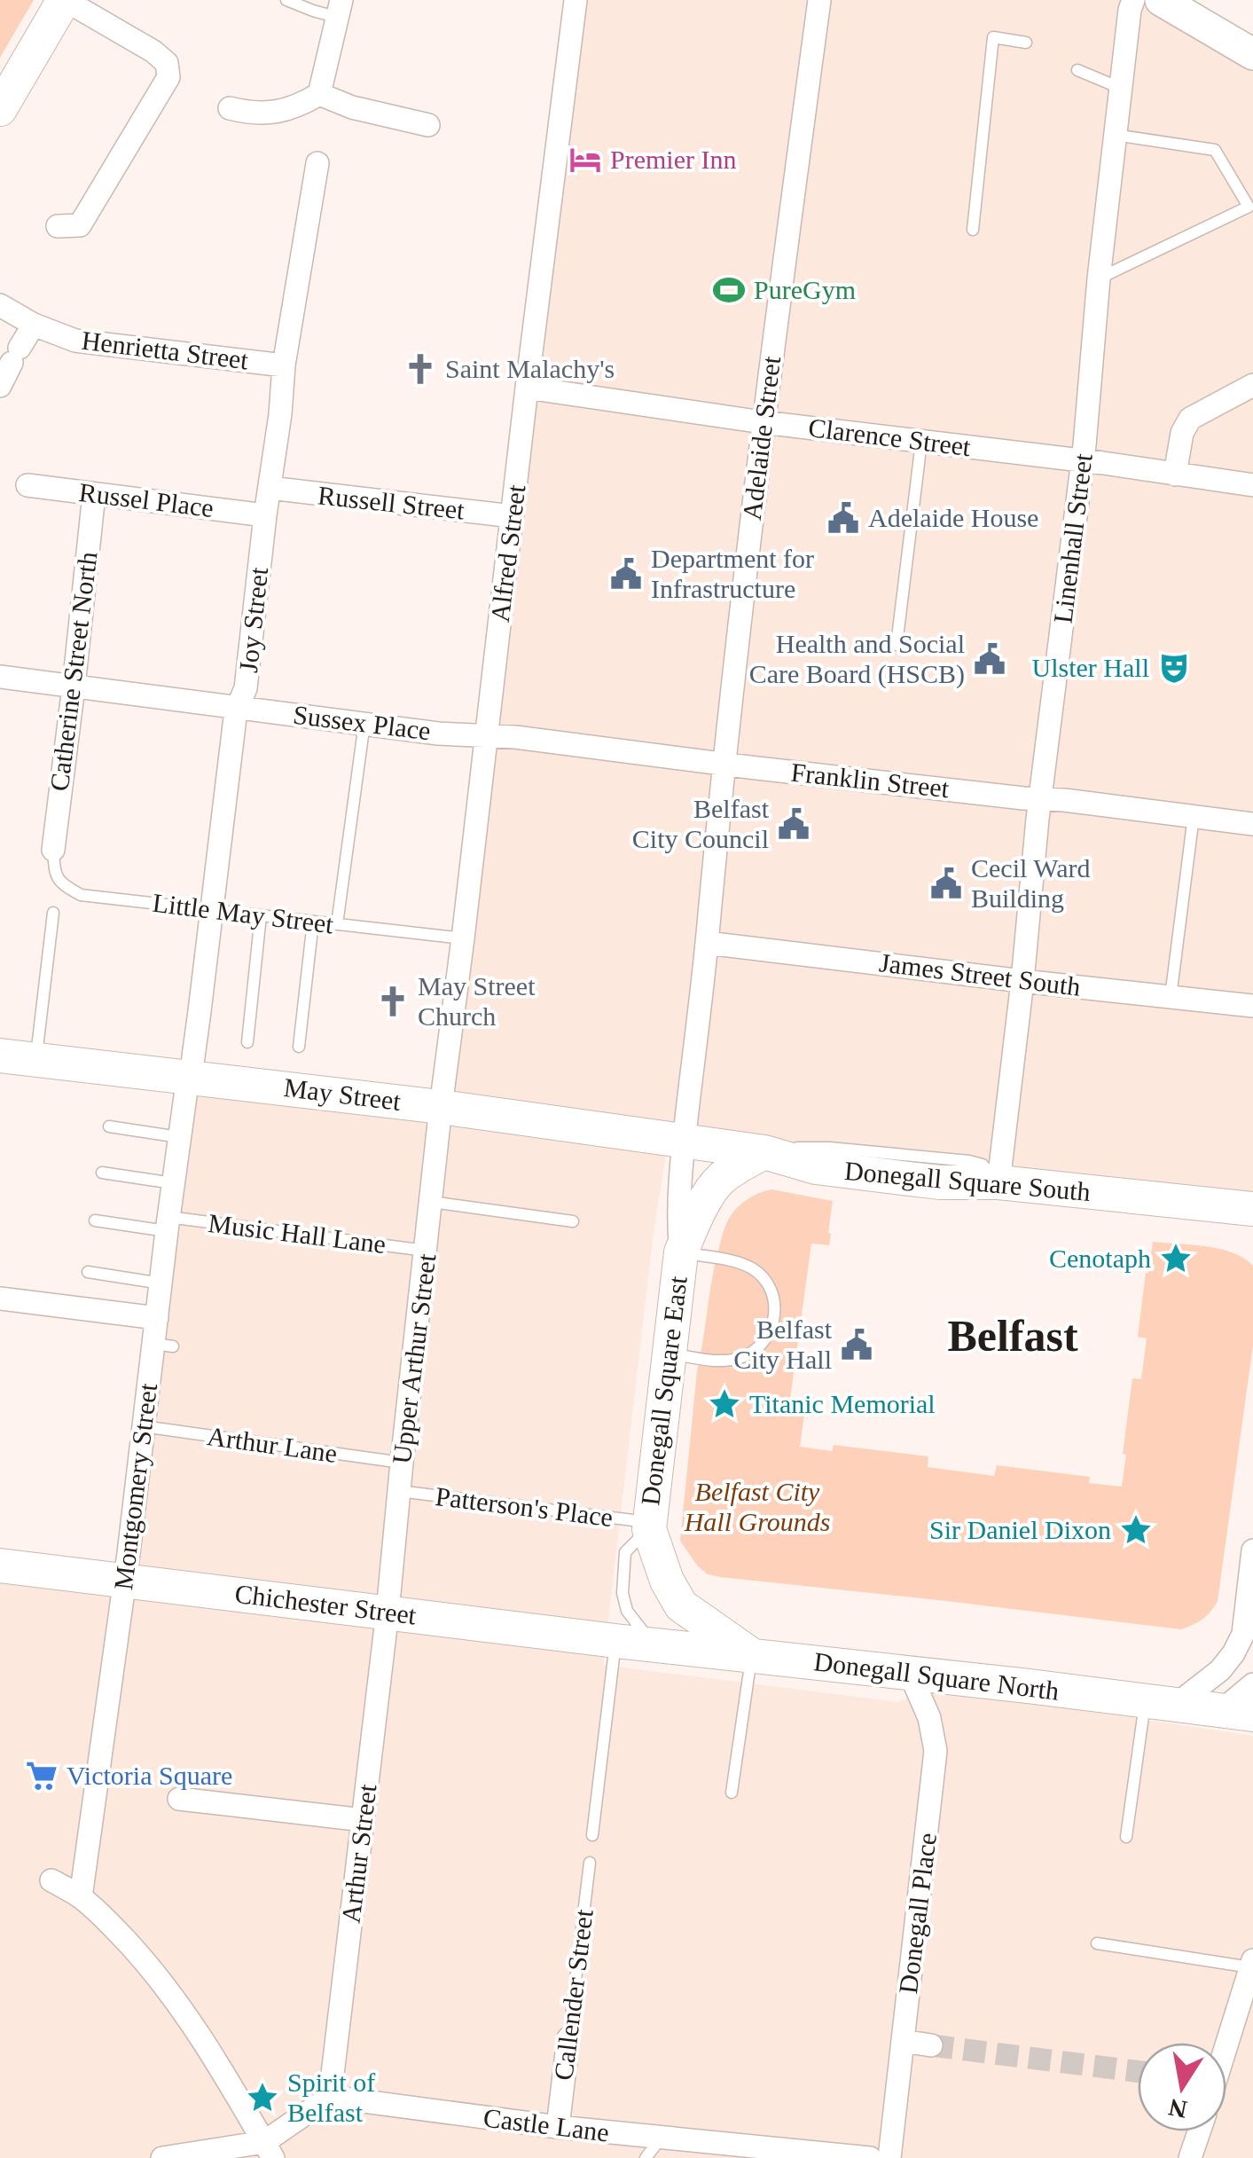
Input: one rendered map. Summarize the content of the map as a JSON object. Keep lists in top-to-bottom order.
{
  "streets": {
    "main road": [
      "May Street",
      "Donegall Square South",
      "Donegall Square East",
      "Chichester Street",
      "Donegall Square North"
    ],
    "street": [
      "Henrietta Street",
      "Clarence Street",
      "Adelaide Street",
      "Russel Place",
      "Russell Street",
      "Linenhall Street",
      "Alfred Street",
      "Joy Street",
      "Catherine Street North",
      "Sussex Place",
      "Franklin Street",
      "James Street South",
      "Upper Arthur Street",
      "Montgomery Street",
      "Arthur Street",
      "Donegall Place",
      "Callender Street",
      "Castle Lane"
    ],
    "lane": [
      "Little May Street",
      "Music Hall Lane",
      "Arthur Lane",
      "Patterson's Place"
    ]
  },
  "crossings": [
    ["Henrietta Street", "Joy Street"],
    ["Clarence Street", "Adelaide Street"],
    ["Clarence Street", "Linenhall Street"],
    ["Clarence Street", "Alfred Street"],
    ["Adelaide Street", "Franklin Street"],
    ["Adelaide Street", "James Street South"],
    ["Adelaide Street", "May Street"],
    ["Adelaide Street", "Donegall Square South"],
    ["Adelaide Street", "Donegall Square East"],
    ["Russel Place", "Joy Street"],
    ["Russel Place", "Catherine Street North"],
    ["Russell Street", "Alfred Street"],
    ["Russell Street", "Joy Street"],
    ["Linenhall Street", "Franklin Street"],
    ["Linenhall Street", "James Street South"],
    ["Linenhall Street", "Donegall Square South"],
    ["Alfred Street", "Sussex Place"],
    ["Alfred Street", "Franklin Street"],
    ["Alfred Street", "Little May Street"],
    ["Alfred Street", "May Street"],
    ["Alfred Street", "Upper Arthur Street"],
    ["Joy Street", "Sussex Place"],
    ["Joy Street", "Little May Street"],
    ["Joy Street", "May Street"],
    ["Joy Street", "Montgomery Street"],
    ["Catherine Street North", "Sussex Place"],
    ["Catherine Street North", "Little May Street"],
    ["Sussex Place", "Franklin Street"],
    ["May Street", "Donegall Square South"],
    ["May Street", "Upper Arthur Street"],
    ["May Street", "Donegall Square East"],
    ["May Street", "Montgomery Street"],
    ["Donegall Square South", "Donegall Square East"],
    ["Music Hall Lane", "Upper Arthur Street"],
    ["Music Hall Lane", "Montgomery Street"],
    ["Upper Arthur Street", "Arthur Lane"],
    ["Upper Arthur Street", "Patterson's Place"],
    ["Upper Arthur Street", "Chichester Street"],
    ["Upper Arthur Street", "Arthur Street"],
    ["Donegall Square East", "Patterson's Place"],
    ["Donegall Square East", "Chichester Street"],
    ["Donegall Square East", "Donegall Square North"],
    ["Arthur Lane", "Montgomery Street"],
    ["Montgomery Street", "Chichester Street"],
    ["Chichester Street", "Donegall Square North"],
    ["Chichester Street", "Arthur Street"],
    ["Donegall Square North", "Donegall Place"],
    ["Arthur Street", "Castle Lane"],
    ["Callender Street", "Castle Lane"]
  ],
  "districts": ["Belfast"],
  "parks": ["Belfast City Hall Grounds"],
  "places": {
    "hotel": ["Premier Inn"],
    "sports": ["PureGym"],
    "church": ["Saint Malachy's", "May Street Church"],
    "public building": [
      "Adelaide House",
      "Department for Infrastructure",
      "Health and Social Care Board (HSCB)",
      "Belfast City Council",
      "Cecil Ward Building",
      "Belfast City Hall"
    ],
    "theatre": ["Ulster Hall"],
    "place": [
      "Cenotaph",
      "Titanic Memorial",
      "Sir Daniel Dixon",
      "Spirit of Belfast"
    ],
    "supermarket": ["Victoria Square"]
  },
  "north": "bottom"
}
